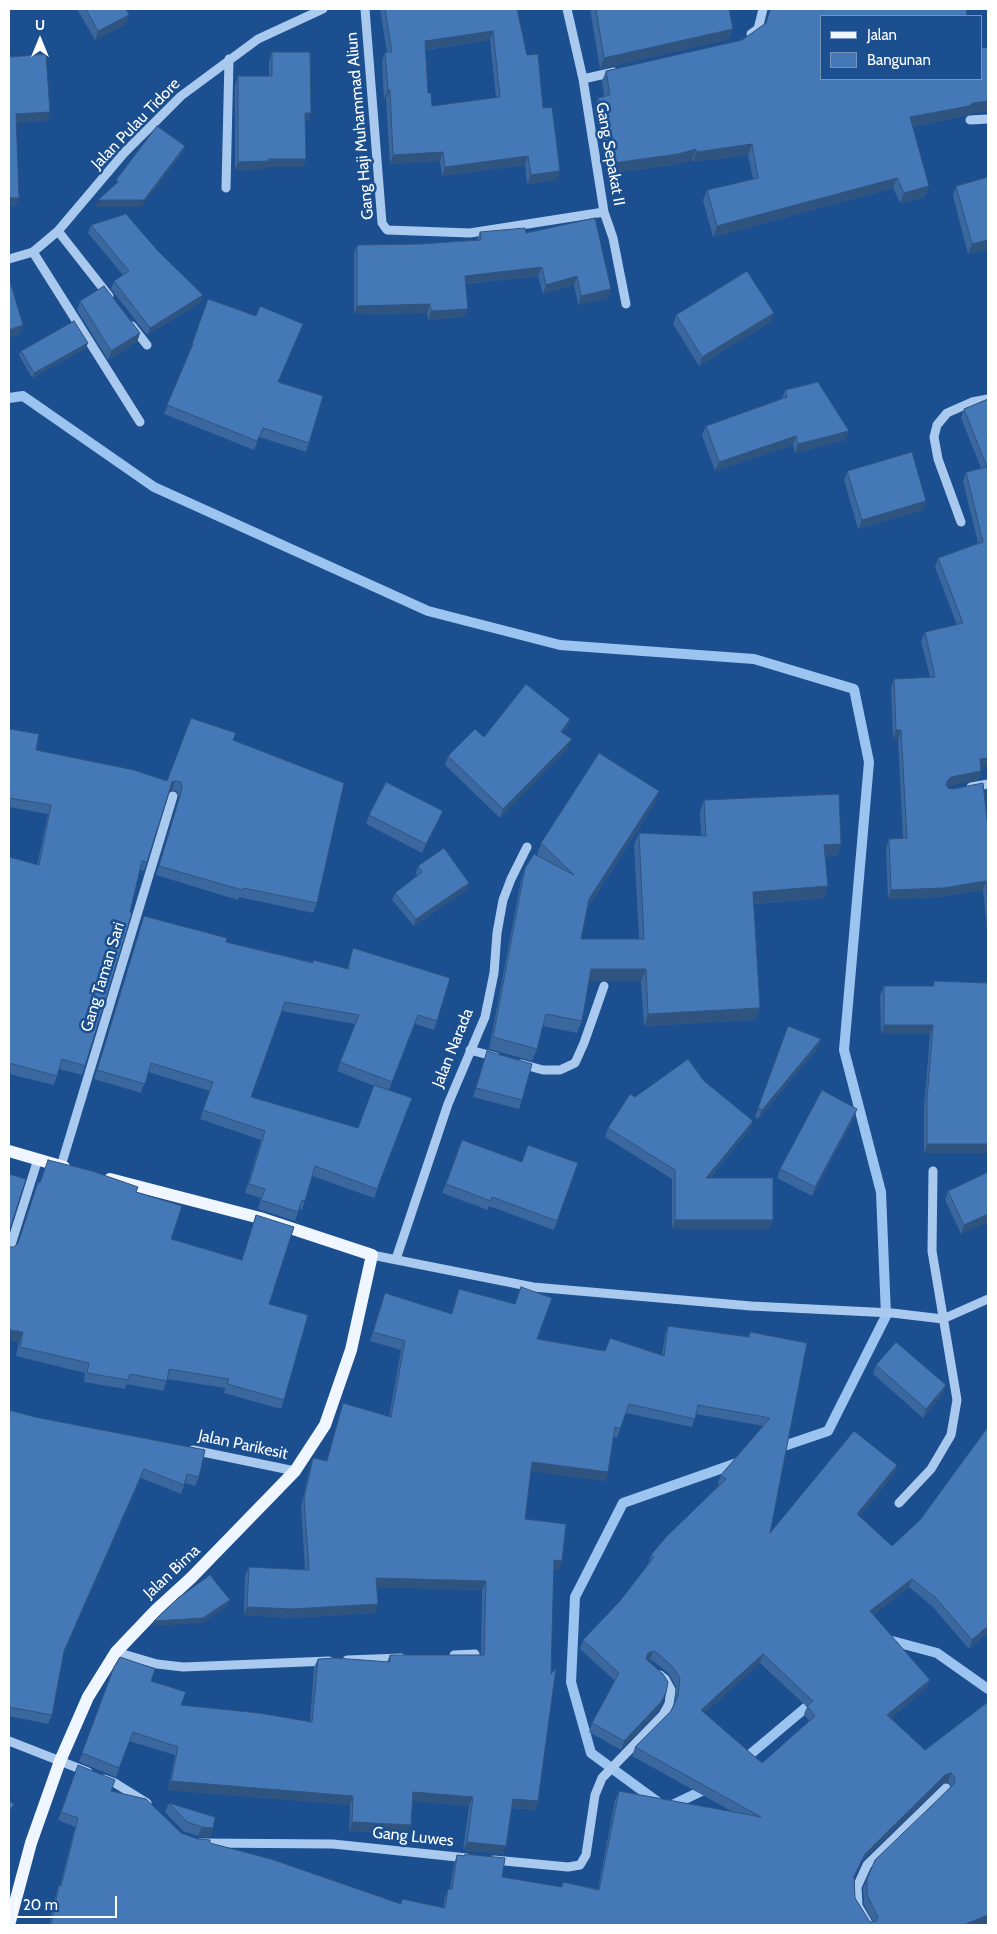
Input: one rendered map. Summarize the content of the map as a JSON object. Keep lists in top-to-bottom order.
{
  "streets": {
    "main road": ["Jalan Bima"],
    "street": [
      "Jalan Pulau Tidore",
      "Gang Haji Muhammad Aliun",
      "Gang Sepakat II",
      "Gang Taman Sari",
      "Jalan Narada",
      "Jalan Parikesit",
      "Gang Luwes"
    ]
  },
  "crossings": [
    ["Gang Haji Muhammad Aliun", "Gang Sepakat II"],
    ["Jalan Parikesit", "Jalan Bima"]
  ],
  "legend": ["Jalan", "Bangunan"],
  "scale_bar": "20 m",
  "north": "top"
}
